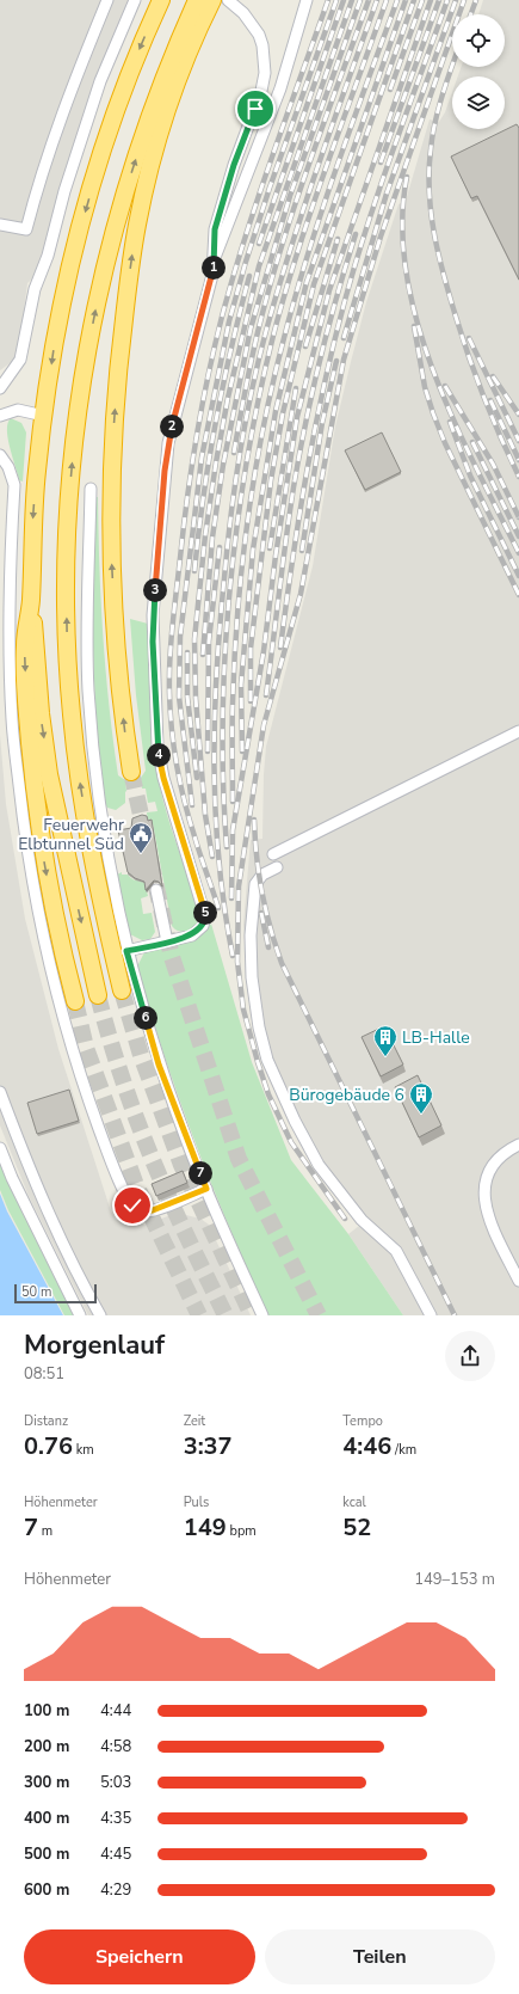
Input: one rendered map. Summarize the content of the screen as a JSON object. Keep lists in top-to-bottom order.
{
  "places": {
    "public building": ["Feuerwehr Elbtunnel Süd"],
    "building": ["LB-Halle", "Bürogebäude 6"]
  },
  "scale_bar": "50 m",
  "page": {
    "pins": [
      "1",
      "2",
      "3",
      "4",
      "5",
      "6",
      "7"
    ],
    "scale": "50 m",
    "heading": ["Morgenlauf", "08:51"],
    "stats": [
      ["Distanz", "0.76 km"],
      ["Zeit", "3:37"],
      ["Tempo", "4:46 /km"],
      ["Höhenmeter", "7 m"],
      ["Puls", "149 bpm"],
      ["kcal", "52"]
    ],
    "chart": ["Höhenmeter", "149–153 m"],
    "list": [
      {
        "name": "100 m",
        "note": "4:44"
      },
      {
        "name": "200 m",
        "note": "4:58"
      },
      {
        "name": "300 m",
        "note": "5:03"
      },
      {
        "name": "400 m",
        "note": "4:35"
      },
      {
        "name": "500 m",
        "note": "4:45"
      },
      {
        "name": "600 m",
        "note": "4:29"
      }
    ],
    "buttons": ["Speichern", "Teilen"]
  }
}
